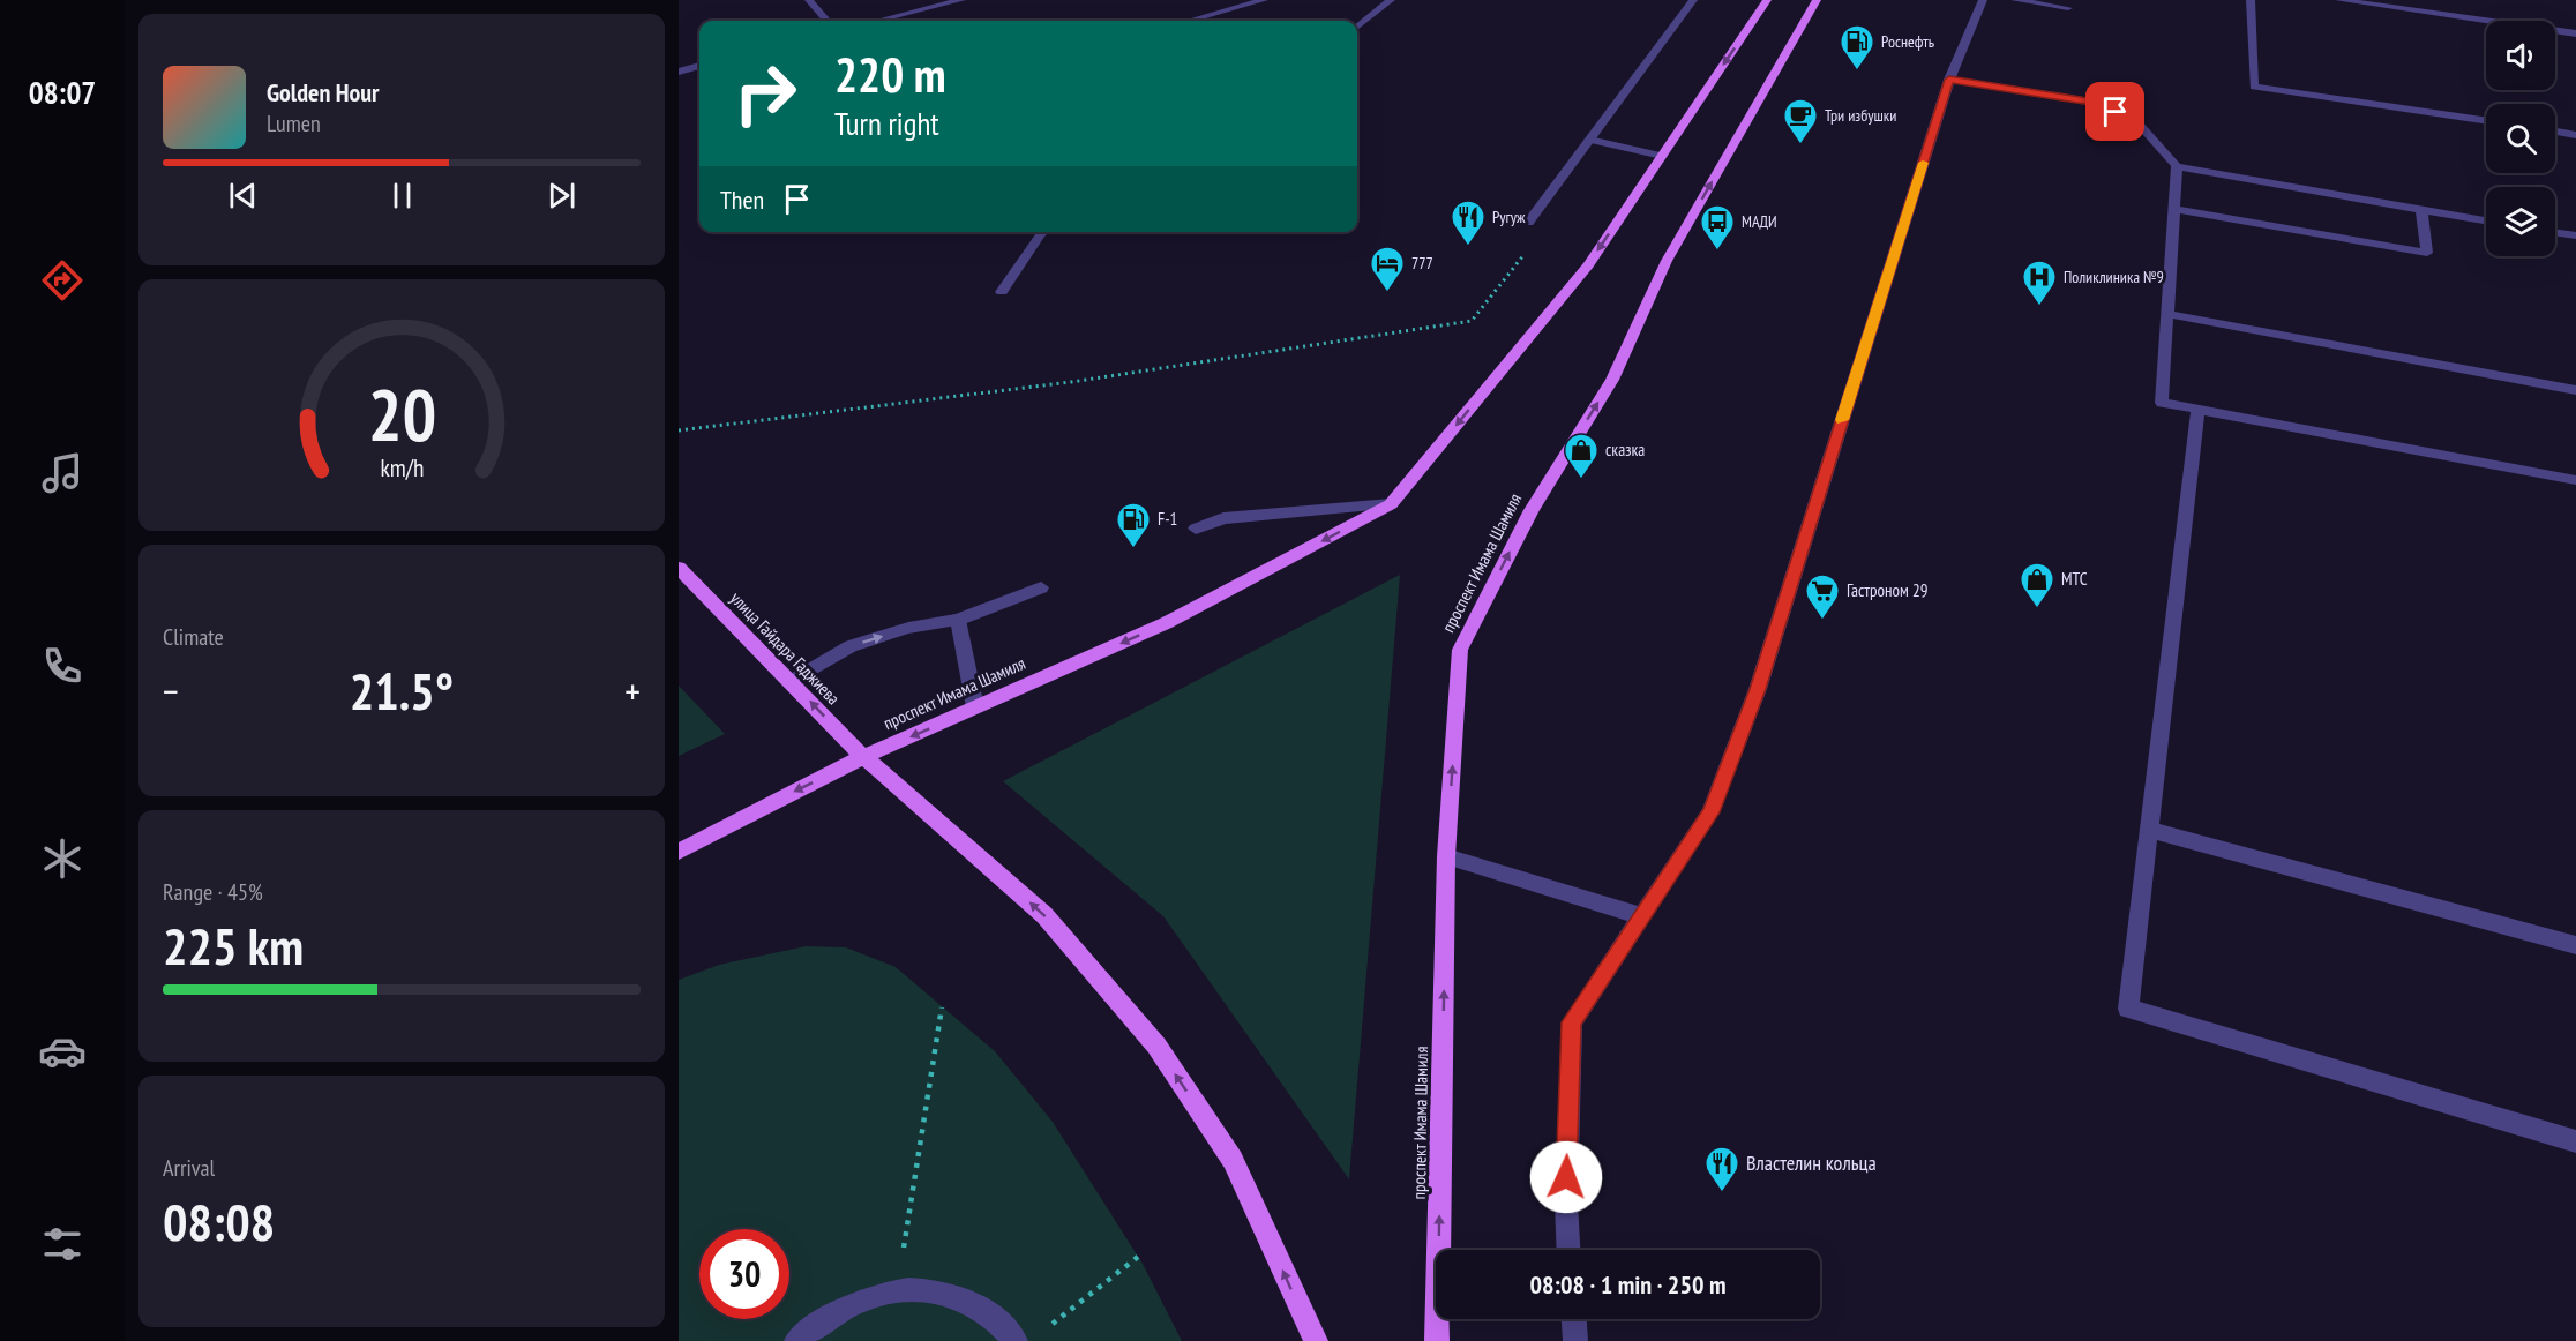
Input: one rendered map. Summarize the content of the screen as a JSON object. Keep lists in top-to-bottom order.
{
  "streets": {
    "main road": ["проспект Имама Шамиля", "улица Гайдара Гаджиева"]
  },
  "crossings": [
    ["проспект Имама Шамиля", "улица Гайдара Гаджиева"]
  ],
  "one_way": ["улица Гайдара Гаджиева"],
  "places": {
    "fuel station": ["Роснефть", "F-1"],
    "cafe": ["Три избушки"],
    "restaurant": ["Ругуж", "Властелин кольца"],
    "bus stop": ["МАДИ"],
    "hotel": ["777"],
    "hospital": ["Поликлиника №9"],
    "shop": ["сказка", "МТС"],
    "supermarket": ["Гастроном 29"]
  },
  "page": {
    "tabs": "08:07",
    "turn": ["220 m", "Turn right"],
    "song": ["Golden Hour", "Lumen"],
    "then": "Then",
    "tile": [
      "Climate",
      ["Range · 45%", "225 km"],
      ["Arrival", "08:08"]
    ],
    "heat": ["−", "21.5°", "+"],
    "limit": "30",
    "trip": "08:08 · 1 min · 250 m",
    "gauge": ["20", "km/h"]
  }
}
